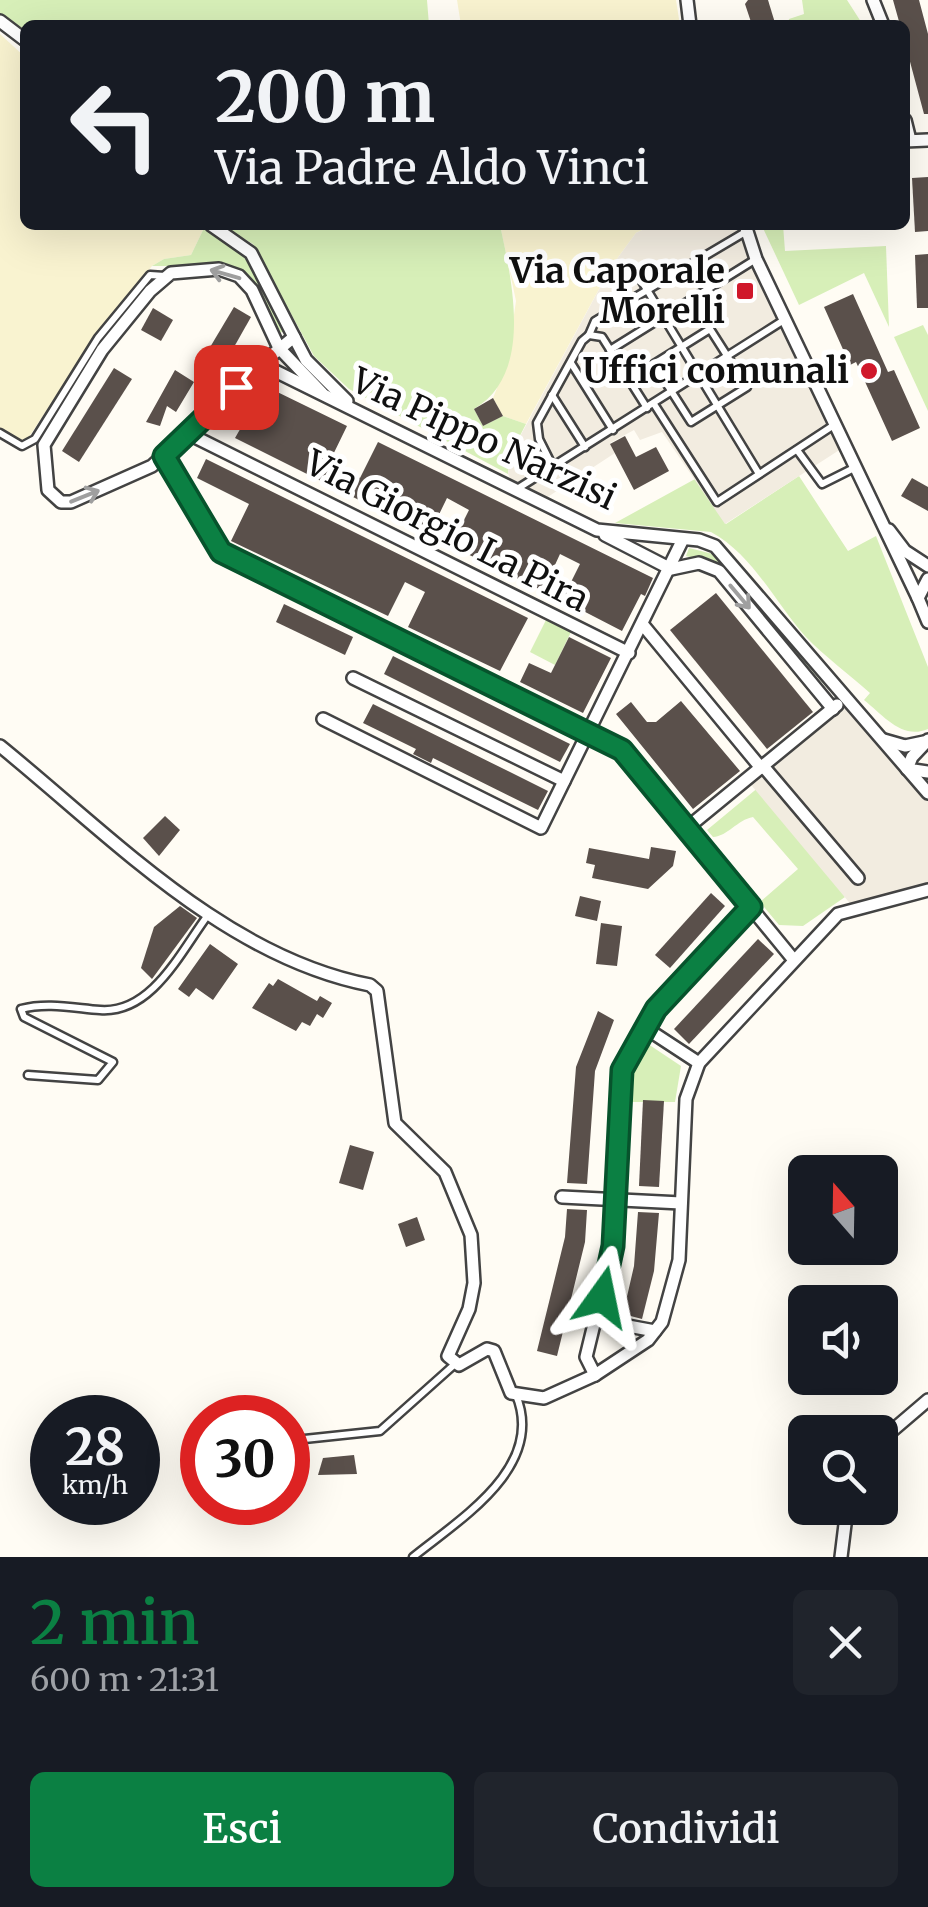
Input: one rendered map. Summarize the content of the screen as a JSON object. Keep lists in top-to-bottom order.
{
  "streets": {
    "street": ["Via Pippo Narzisi", "Via Giorgio La Pira"]
  },
  "places": {
    "transit": ["Via Caporale Morelli"],
    "other": ["Uffici comunali"]
  },
  "north": "top",
  "page": {
    "turn": ["200 m", "Via Padre Aldo Vinci"],
    "speed": "28 km/h",
    "limit": "30",
    "heading": ["2 min", "600 m · 21:31"],
    "buttons": ["Esci", "Condividi"]
  }
}
